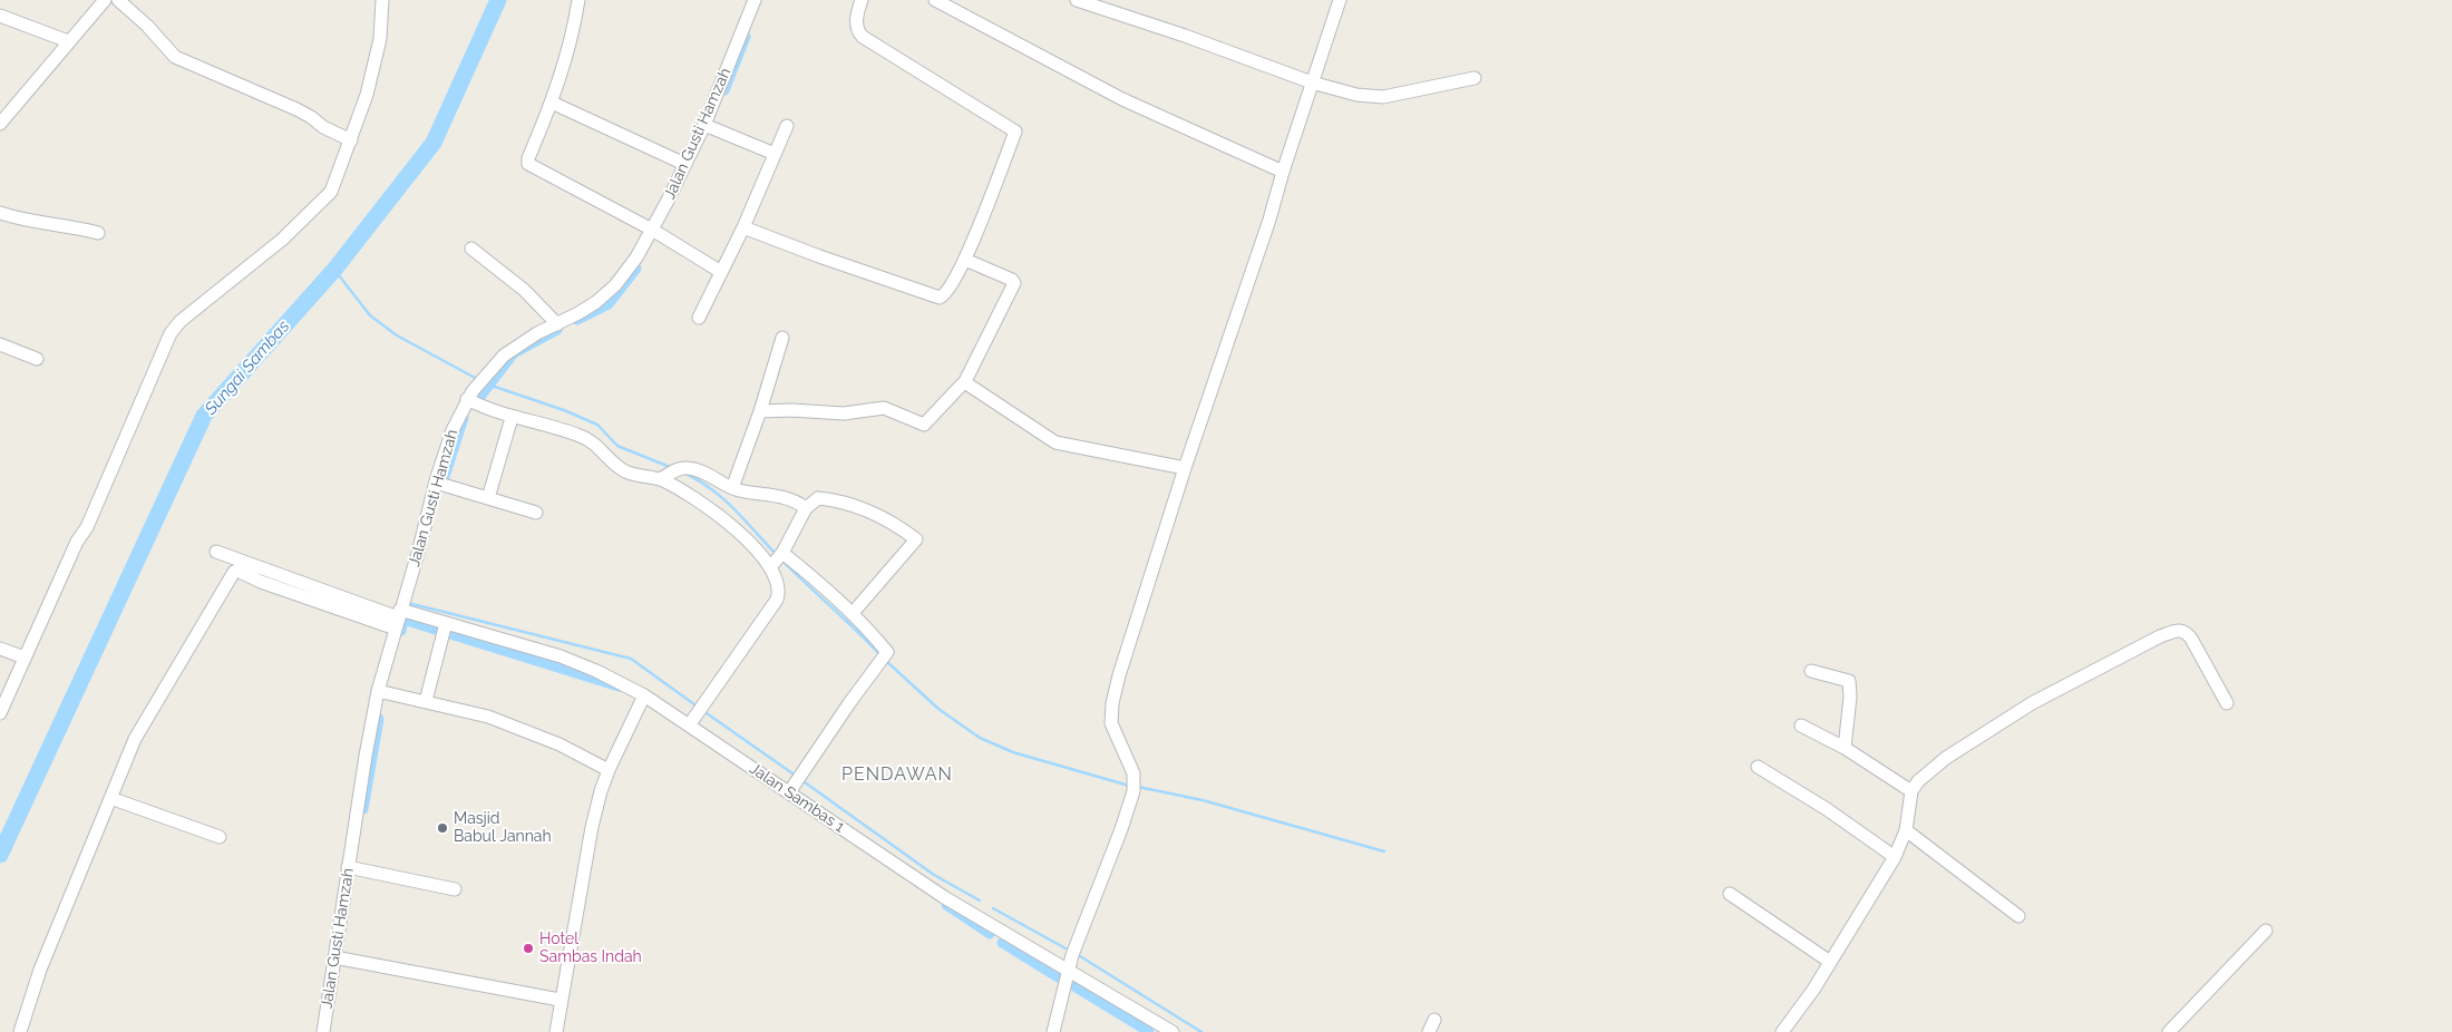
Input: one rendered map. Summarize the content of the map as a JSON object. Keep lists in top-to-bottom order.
{
  "streets": {
    "street": ["Jalan Gusti Hamzah", "Jalan Sambas 1"]
  },
  "crossings": [
    ["Jalan Gusti Hamzah", "Jalan Sambas 1"]
  ],
  "districts": ["PENDAWAN"],
  "water": ["Sungai Sambas"],
  "places": ["Masjid Babul Jannah", "Hotel Sambas Indah"]
}
